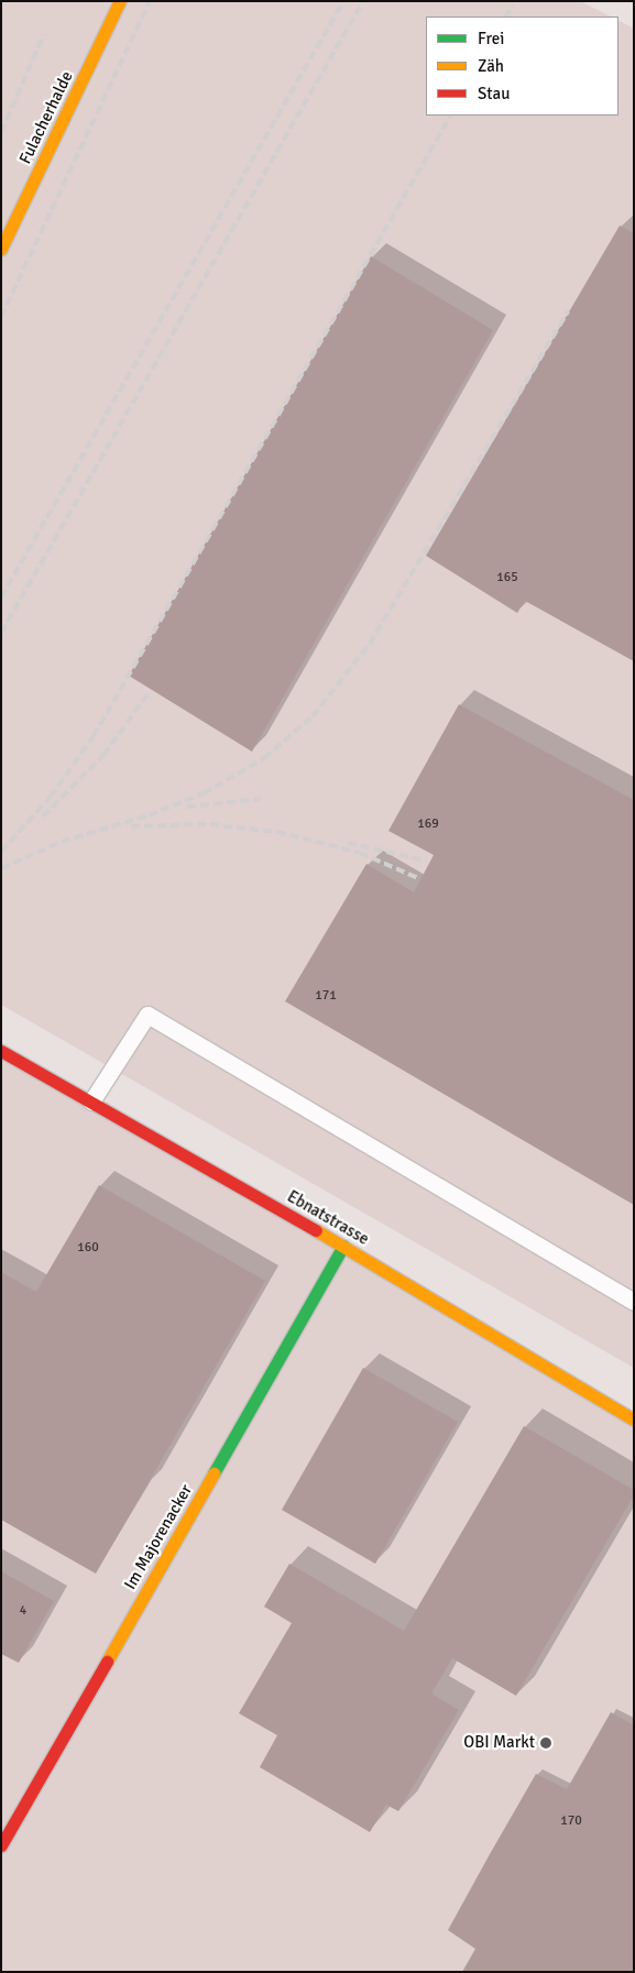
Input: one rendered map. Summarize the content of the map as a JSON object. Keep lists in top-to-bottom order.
{
  "streets": {
    "street": ["Fulacherhalde", "Ebnatstrasse", "Im Majorenacker"]
  },
  "crossings": [
    ["Ebnatstrasse", "Im Majorenacker"]
  ],
  "places": ["OBI Markt"],
  "house_numbers": [
    "165",
    "169",
    "171",
    "160",
    "4",
    "170"
  ],
  "legend": ["Frei", "Zäh", "Stau"]
}
